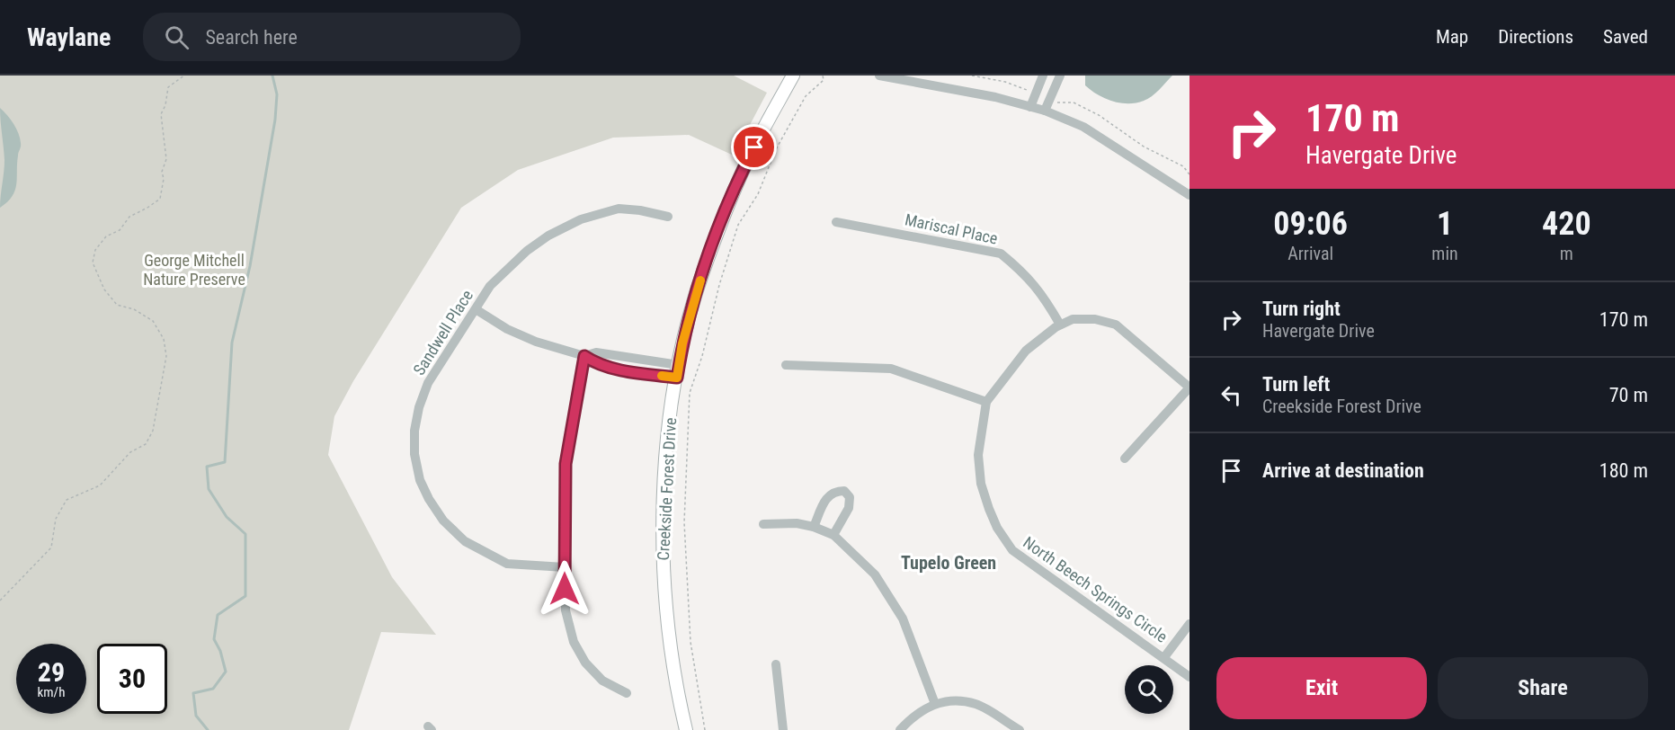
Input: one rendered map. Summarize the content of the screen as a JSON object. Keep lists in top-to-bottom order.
{
  "streets": {
    "main road": ["Creekside Forest Drive"],
    "street": ["Mariscal Place", "Sandwell Place", "North Beech Springs Circle"]
  },
  "crossings": [
    ["Mariscal Place", "North Beech Springs Circle"]
  ],
  "districts": ["Tupelo Green"],
  "parks": ["George Mitchell Nature Preserve"],
  "page": {
    "header": "Waylane",
    "search": "Search here",
    "nav": ["Map", "Directions", "Saved"],
    "turn": ["170 m", "Havergate Drive"],
    "eta": [
      "09:06",
      "Arrival",
      "1",
      "min",
      "420",
      "m"
    ],
    "list": [
      {
        "name": "Turn right",
        "note": "Havergate Drive",
        "value": "170 m"
      },
      {
        "name": "Turn left",
        "note": "Creekside Forest Drive",
        "value": "70 m"
      },
      {
        "name": "Arrive at destination",
        "value": "180 m"
      }
    ],
    "speed": "29 km/h",
    "limit": "30",
    "buttons": ["Exit", "Share"]
  }
}
